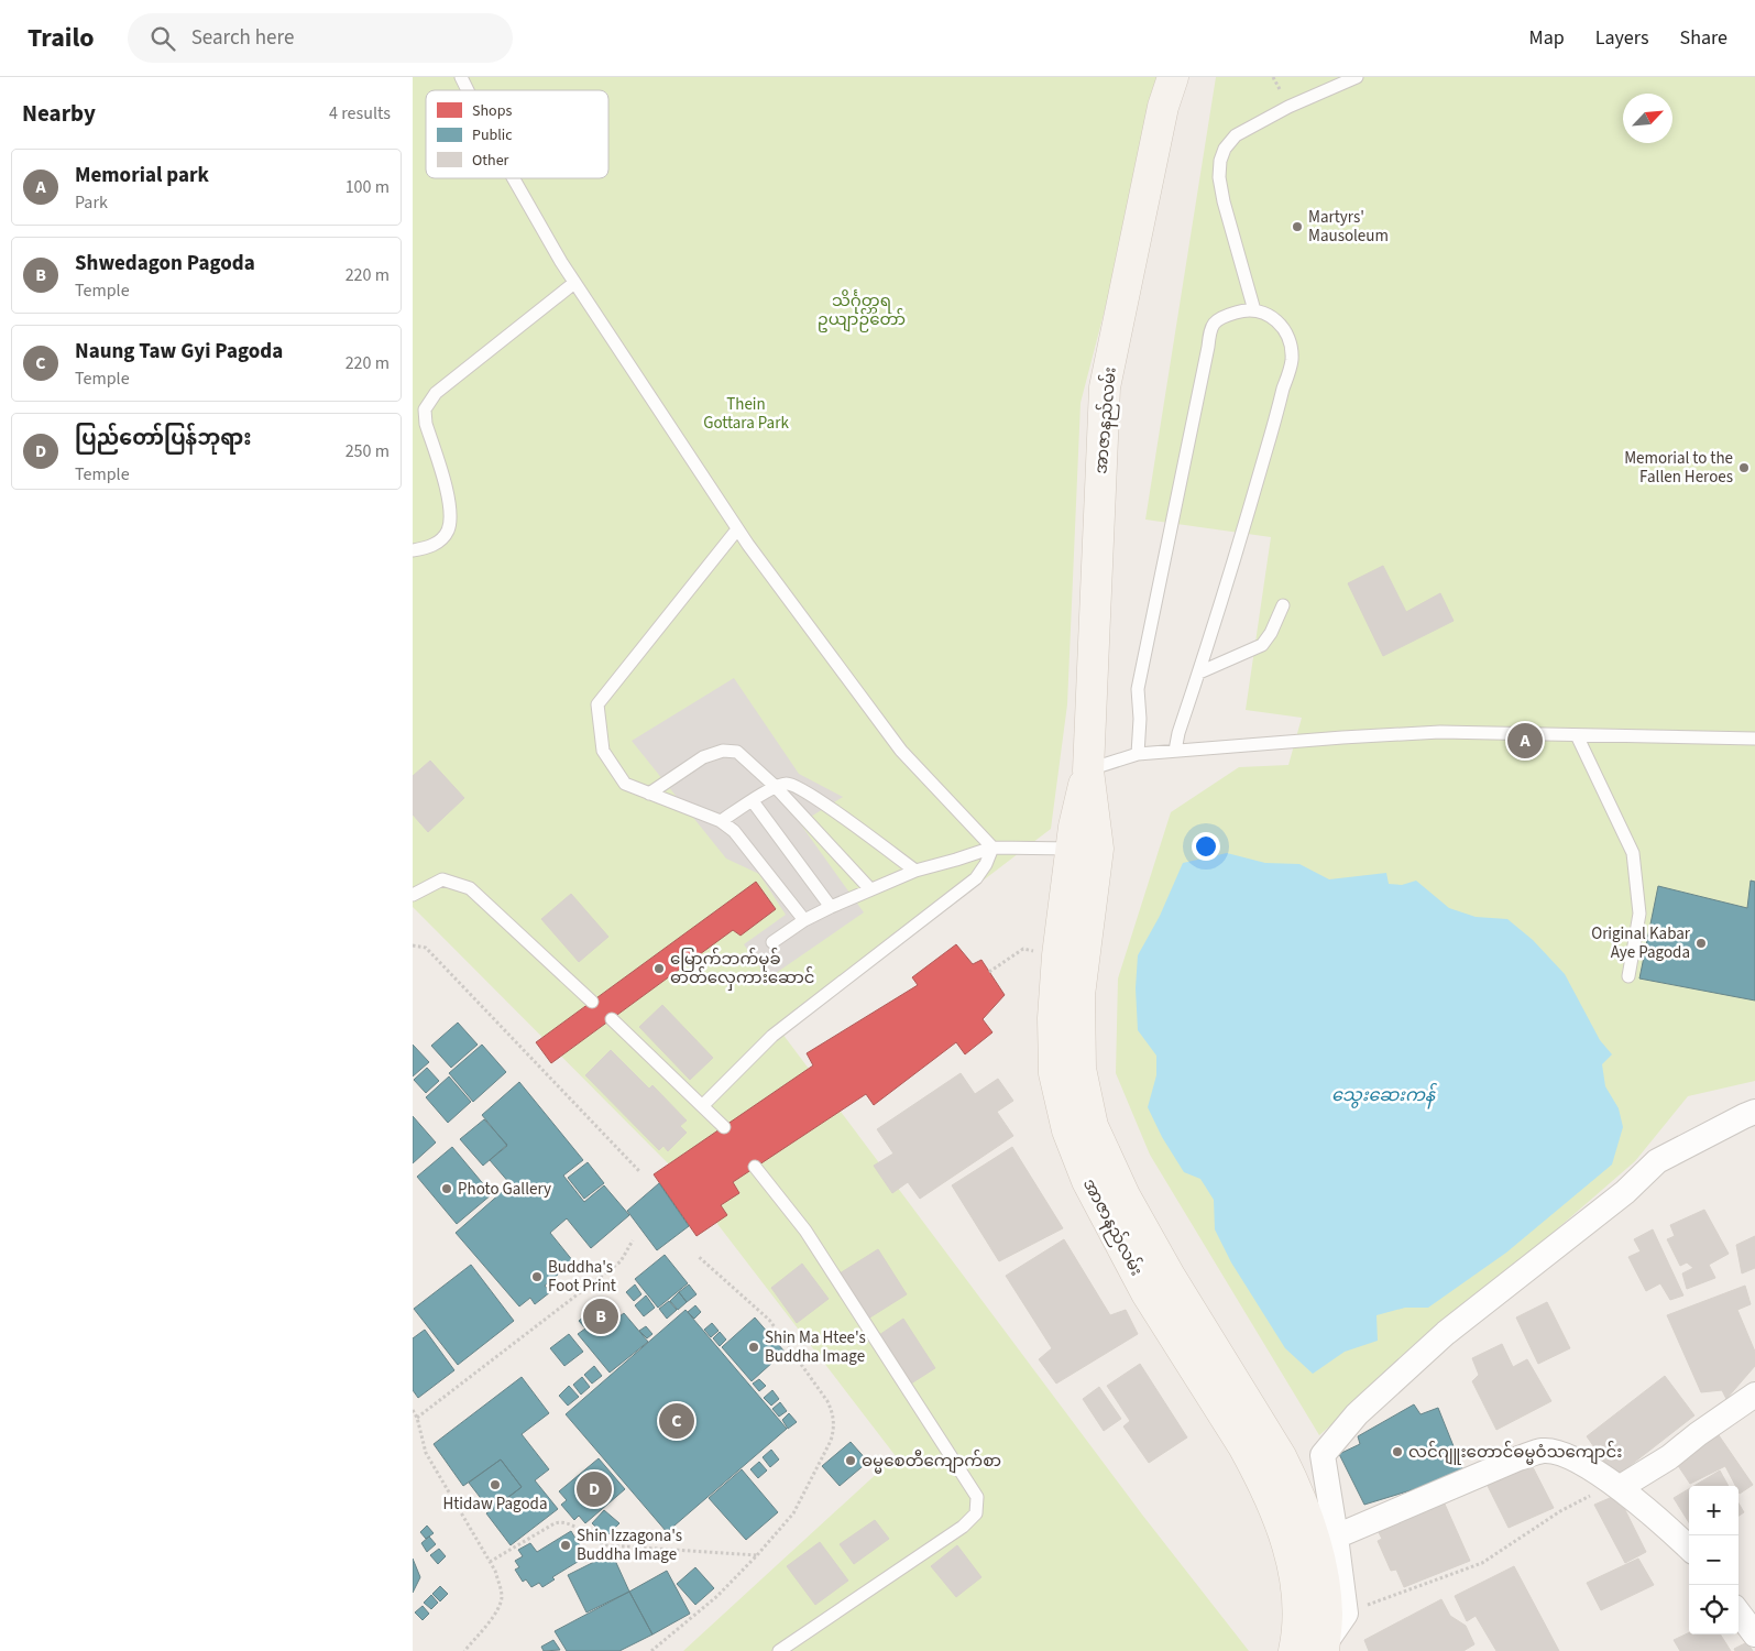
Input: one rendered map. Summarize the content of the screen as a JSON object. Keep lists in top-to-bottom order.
{
  "streets": {
    "main road": ["အာဇာနည်လမ်း"]
  },
  "water": ["သွေးဆေးကန်"],
  "parks": ["သိင်္ဂုတ္တရ ဥယျာဉ်တော်", "Thein Gottara Park"],
  "places": [
    "Martyrs' Mausoleum",
    "Memorial to the Fallen Heroes",
    "Original Kabar Aye Pagoda",
    "မြောက်ဘက်မုခ် ဓာတ်လှေကားဆောင်",
    "Photo Gallery",
    "Buddha's Foot Print",
    "Shin Ma Htee's Buddha Image",
    "လင်ဂျူးတောင်ဓမ္မဝံသကျောင်း",
    "ဓမ္မစေတီကျောက်စာ",
    "Htidaw Pagoda",
    "Shin Izzagona's Buddha Image"
  ],
  "legend": ["Shops", "Public", "Other"],
  "north": "top right",
  "page": {
    "header": "Trailo",
    "search": "Search here",
    "nav": ["Map", "Layers", "Share"],
    "heading": ["Nearby", "4 results"],
    "list": [
      {
        "mark": "A",
        "name": "Memorial park",
        "note": "Park",
        "value": "100 m"
      },
      {
        "mark": "B",
        "name": "Shwedagon Pagoda",
        "note": "Temple",
        "value": "220 m"
      },
      {
        "mark": "C",
        "name": "Naung Taw Gyi Pagoda",
        "note": "Temple",
        "value": "220 m"
      },
      {
        "mark": "D",
        "name": "ပြည်တော်ပြန်ဘုရား",
        "note": "Temple",
        "value": "250 m"
      }
    ],
    "pins": [
      "A",
      "B",
      "C",
      "D"
    ],
    "map_buttons": ["+", "−"]
  }
}
